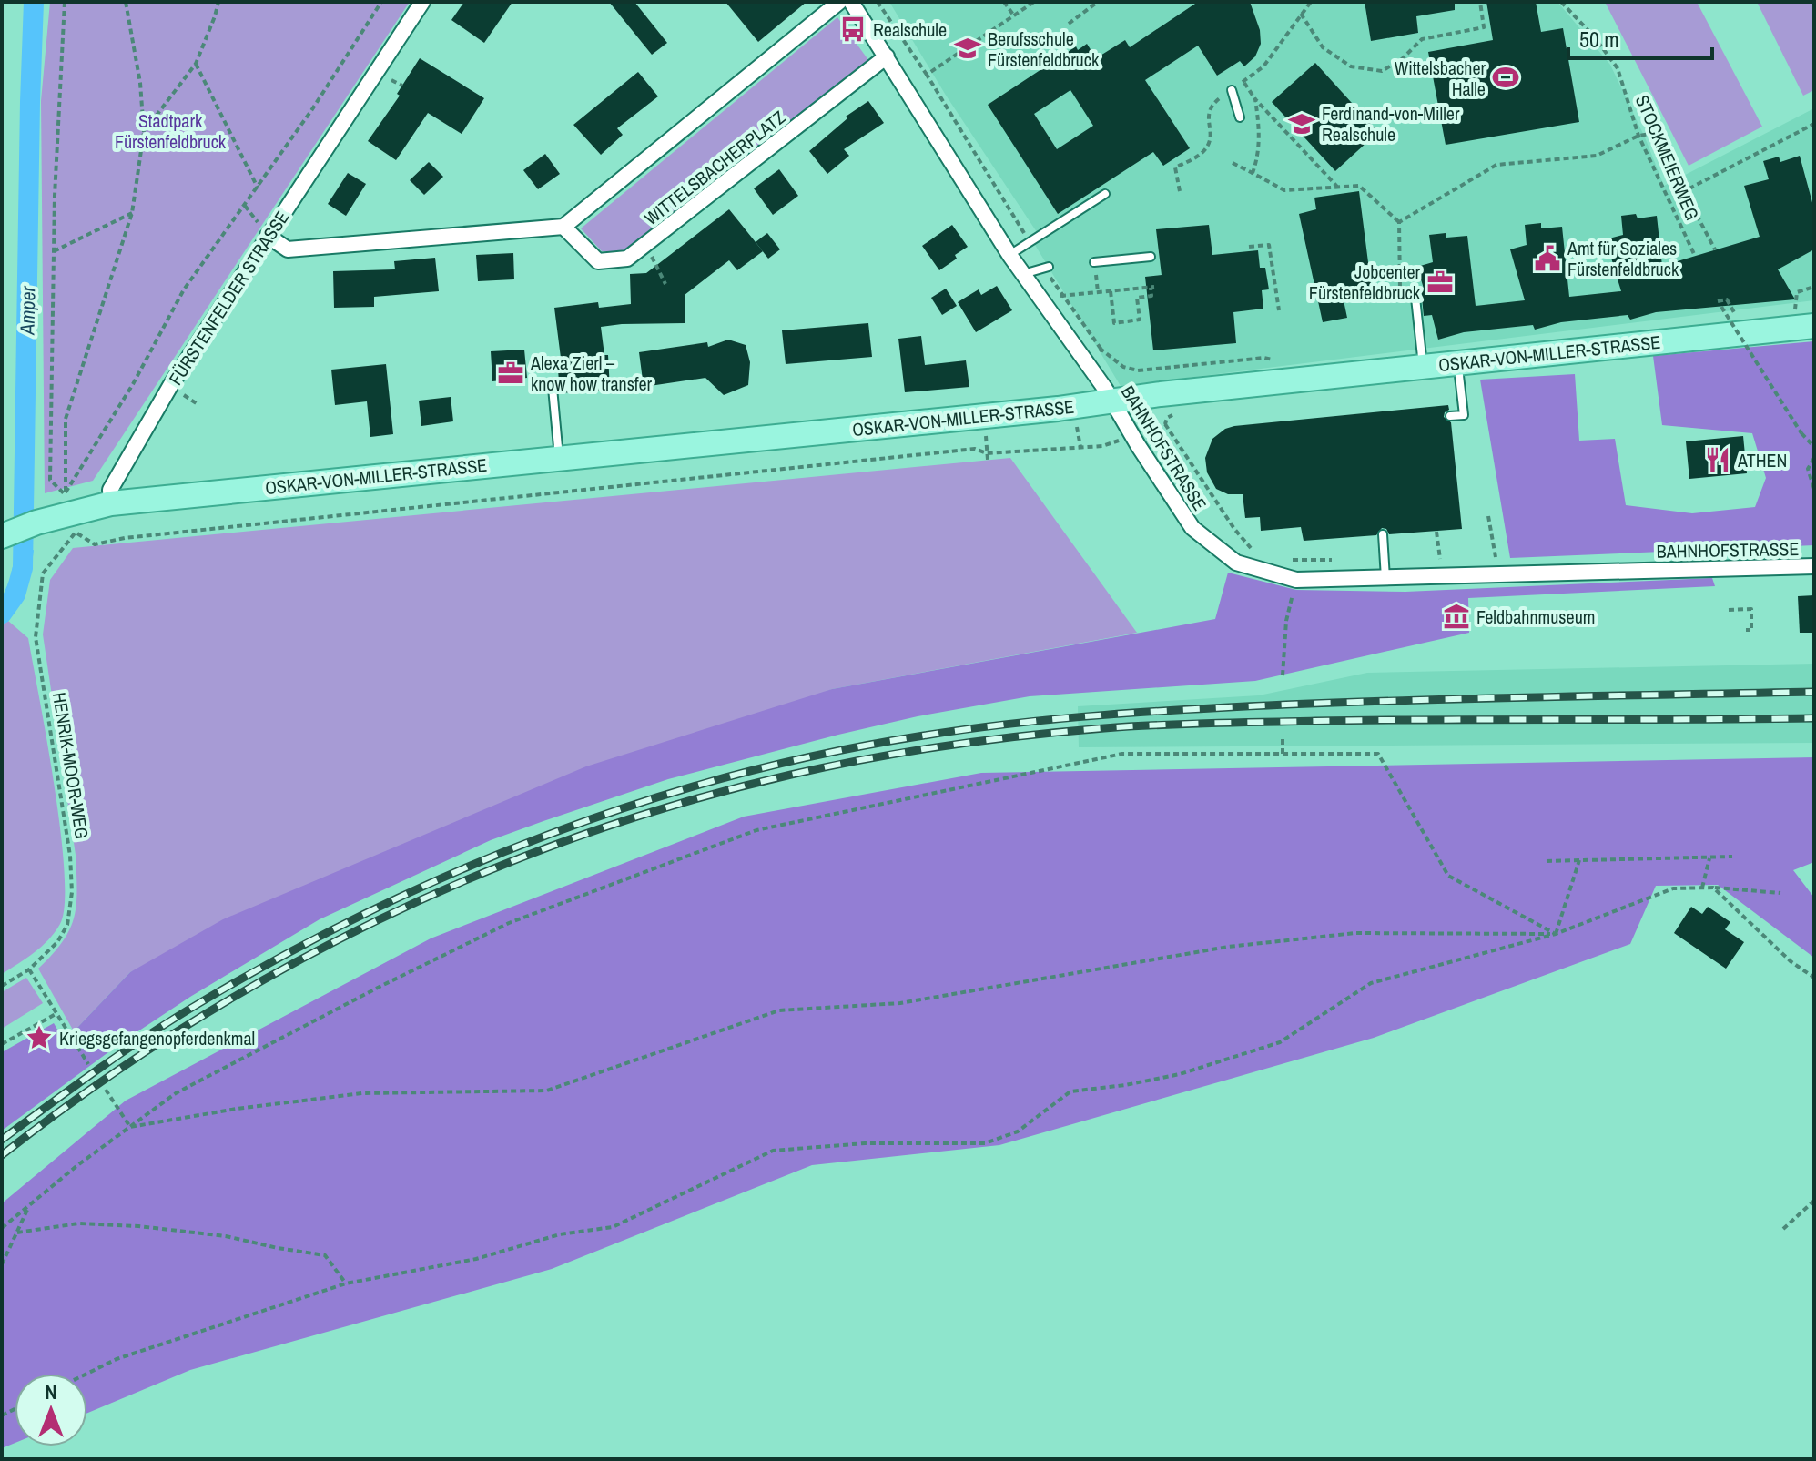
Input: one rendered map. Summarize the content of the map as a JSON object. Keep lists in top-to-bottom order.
{
  "streets": {
    "main road": ["OSKAR-VON-MILLER-STRASSE"],
    "street": ["WITTELSBACHERPLATZ", "FÜRSTENFELDER STRASSE", "BAHNHOFSTRASSE"],
    "path": ["STOCKMEIERWEG", "HENRIK-MOOR-WEG"]
  },
  "crossings": [
    ["WITTELSBACHERPLATZ", "BAHNHOFSTRASSE"],
    ["FÜRSTENFELDER STRASSE", "OSKAR-VON-MILLER-STRASSE"],
    ["OSKAR-VON-MILLER-STRASSE", "BAHNHOFSTRASSE"],
    ["BAHNHOFSTRASSE", "HENRIK-MOOR-WEG"]
  ],
  "water": ["Amper"],
  "parks": ["Stadtpark Fürstenfeldbruck"],
  "places": {
    "bus stop": ["Realschule"],
    "school or university": ["Berufsschule Fürstenfeldbruck", "Ferdinand-von-Miller Realschule"],
    "sports": ["Wittelsbacher Halle"],
    "public building": ["Amt für Soziales Fürstenfeldbruck"],
    "office": ["Jobcenter Fürstenfeldbruck", "Alexa Zierl – know how transfer"],
    "restaurant": ["ATHEN"],
    "museum": ["Feldbahnmuseum"],
    "place": ["Kriegsgefangenopferdenkmal"]
  },
  "scale_bar": "50 m",
  "north": "top"
}
